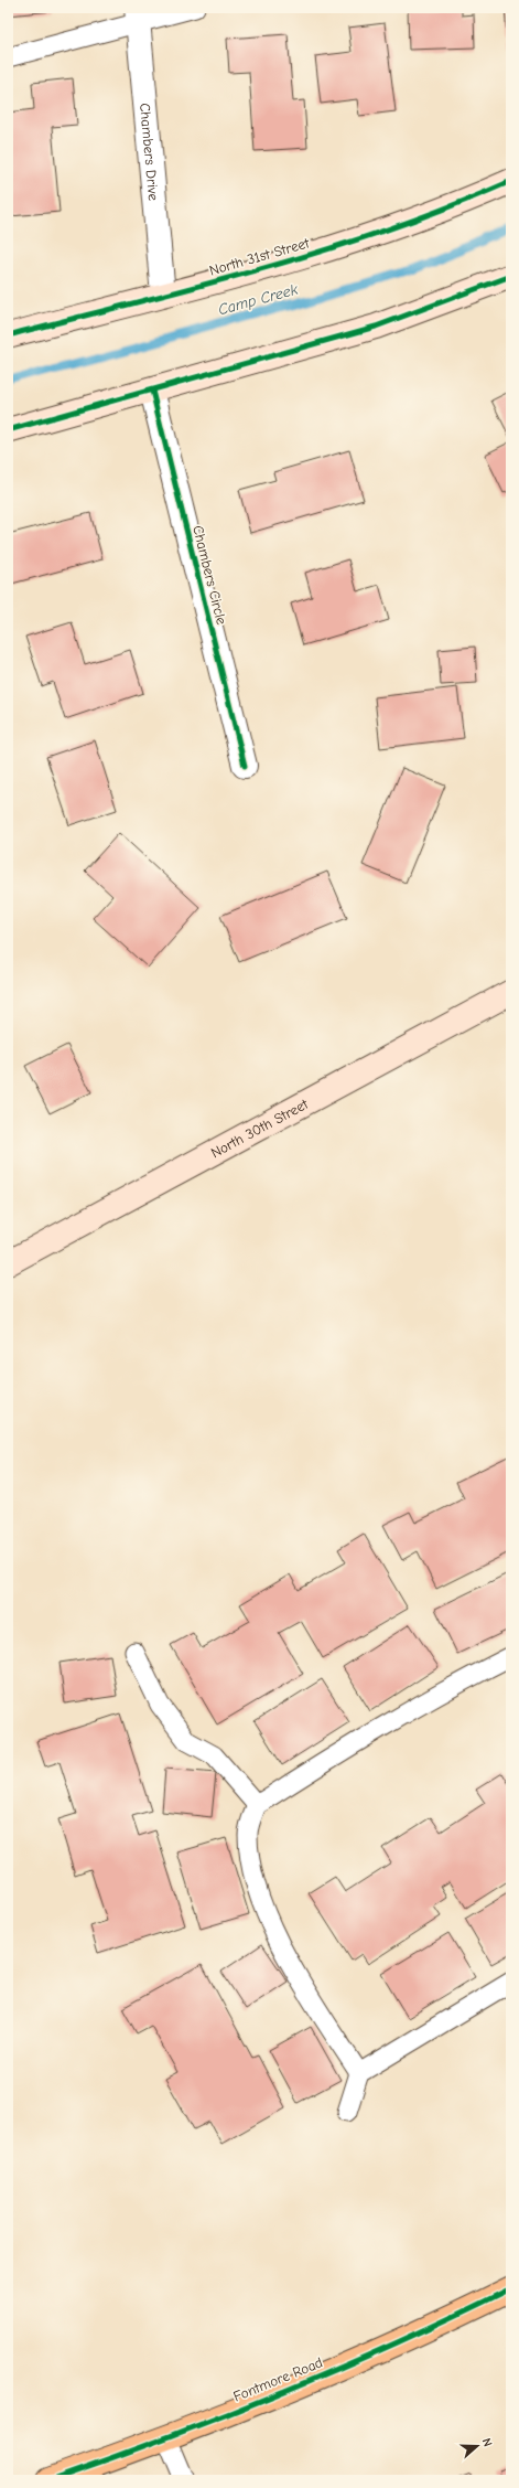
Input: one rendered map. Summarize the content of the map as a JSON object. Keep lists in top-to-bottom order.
{
  "streets": {
    "main road": ["North 31st Street", "North 30th Street", "Fontmore Road"],
    "street": ["Chambers Drive", "Chambers Circle"]
  },
  "crossings": [
    ["Chambers Drive", "North 31st Street"]
  ],
  "water": ["Camp Creek"],
  "north": "right"
}
